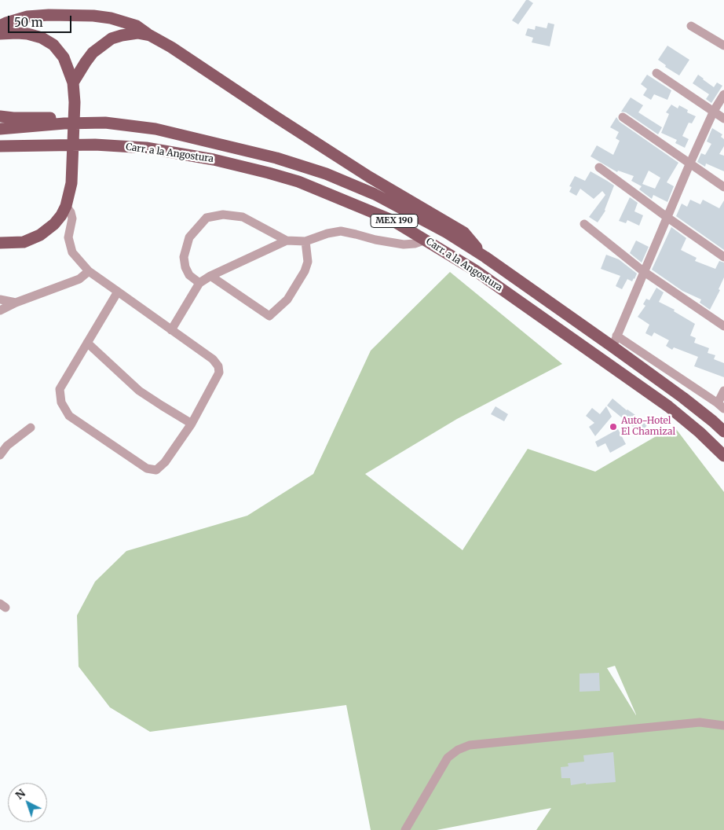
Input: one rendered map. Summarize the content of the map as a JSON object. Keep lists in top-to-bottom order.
{
  "streets": {
    "main road": ["Carr. a la Angostura", "MEX 190"]
  },
  "places": ["Auto-Hotel El Chamizal"],
  "scale_bar": "50 m",
  "north": "top left"
}
